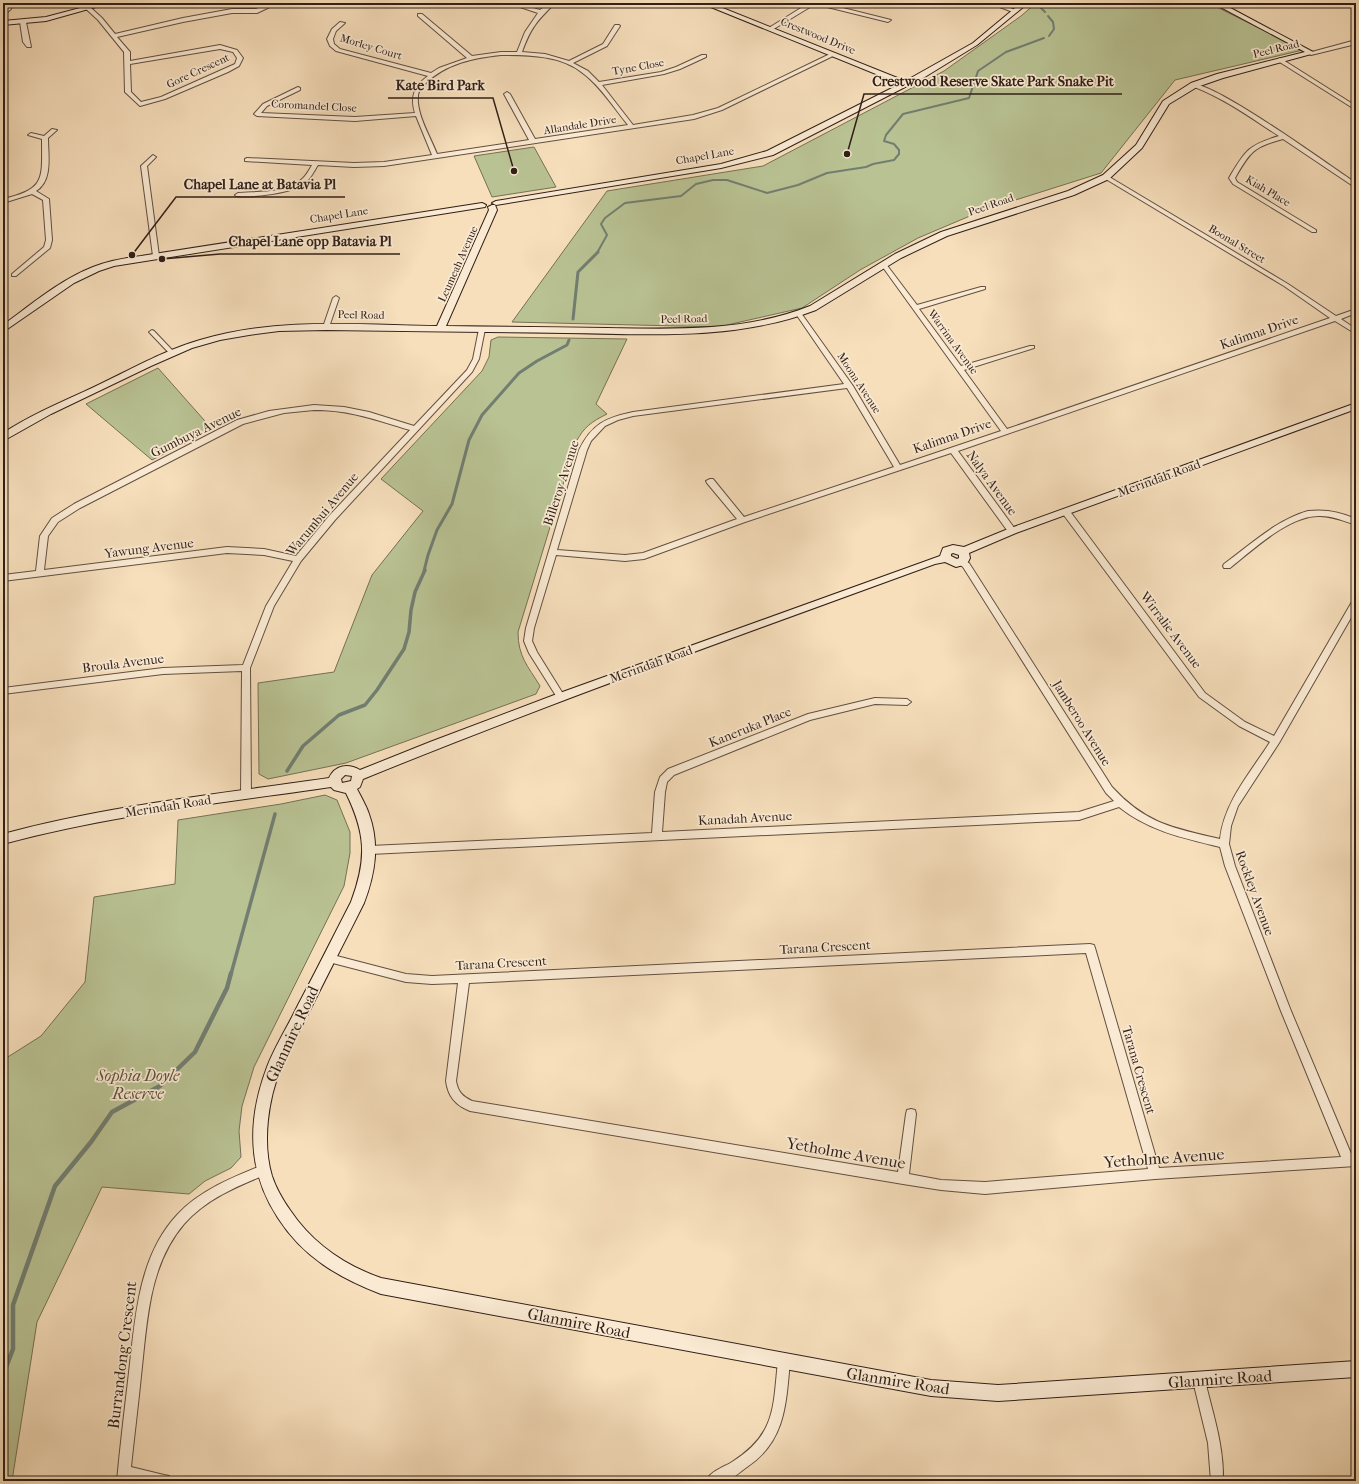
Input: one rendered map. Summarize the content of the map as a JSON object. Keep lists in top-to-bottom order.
{
  "streets": {
    "street": [
      "Crestwood Drive",
      "Morley Court",
      "Peel Road",
      "Tyne Close",
      "Gore Crescent",
      "Coromandel Close",
      "Allandale Drive",
      "Chapel Lane",
      "Kiah Place",
      "Boonal Street",
      "Leumeah Avenue",
      "Kalimna Drive",
      "Warrina Avenue",
      "Moona Avenue",
      "Gumbuya Avenue",
      "Merindah Road",
      "Billeroy Avenue",
      "Nalya Avenue",
      "Warumbui Avenue",
      "Yawung Avenue",
      "Wirralie Avenue",
      "Broula Avenue",
      "Jamberoo Avenue",
      "Kaneruka Place",
      "Kanadah Avenue",
      "Rockley Avenue",
      "Tarana Crescent",
      "Glanmire Road",
      "Yetholme Avenue",
      "Burrandong Crescent"
    ]
  },
  "crossings": [
    ["Crestwood Drive", "Allandale Drive"],
    ["Crestwood Drive", "Chapel Lane"],
    ["Peel Road", "Boonal Street"],
    ["Peel Road", "Leumeah Avenue"],
    ["Peel Road", "Warrina Avenue"],
    ["Peel Road", "Moona Avenue"],
    ["Peel Road", "Warumbui Avenue"],
    ["Chapel Lane", "Leumeah Avenue"],
    ["Boonal Street", "Kalimna Drive"],
    ["Kalimna Drive", "Warrina Avenue"],
    ["Kalimna Drive", "Moona Avenue"],
    ["Kalimna Drive", "Billeroy Avenue"],
    ["Kalimna Drive", "Nalya Avenue"],
    ["Moona Avenue", "Billeroy Avenue"],
    ["Gumbuya Avenue", "Warumbui Avenue"],
    ["Gumbuya Avenue", "Yawung Avenue"],
    ["Merindah Road", "Billeroy Avenue"],
    ["Merindah Road", "Nalya Avenue"],
    ["Merindah Road", "Warumbui Avenue"],
    ["Merindah Road", "Wirralie Avenue"],
    ["Merindah Road", "Jamberoo Avenue"],
    ["Merindah Road", "Glanmire Road"],
    ["Warumbui Avenue", "Yawung Avenue"],
    ["Warumbui Avenue", "Broula Avenue"],
    ["Wirralie Avenue", "Rockley Avenue"],
    ["Jamberoo Avenue", "Kanadah Avenue"],
    ["Jamberoo Avenue", "Rockley Avenue"],
    ["Kaneruka Place", "Kanadah Avenue"],
    ["Kanadah Avenue", "Glanmire Road"],
    ["Rockley Avenue", "Yetholme Avenue"],
    ["Tarana Crescent", "Glanmire Road"],
    ["Tarana Crescent", "Yetholme Avenue"],
    ["Glanmire Road", "Burrandong Crescent"]
  ],
  "parks": ["Sophia Doyle Reserve"],
  "places": [
    "Crestwood Reserve Skate Park Snake Pit",
    "Kate Bird Park",
    "Chapel Lane at Batavia Pl",
    "Chapel Lane opp Batavia Pl"
  ]
}
